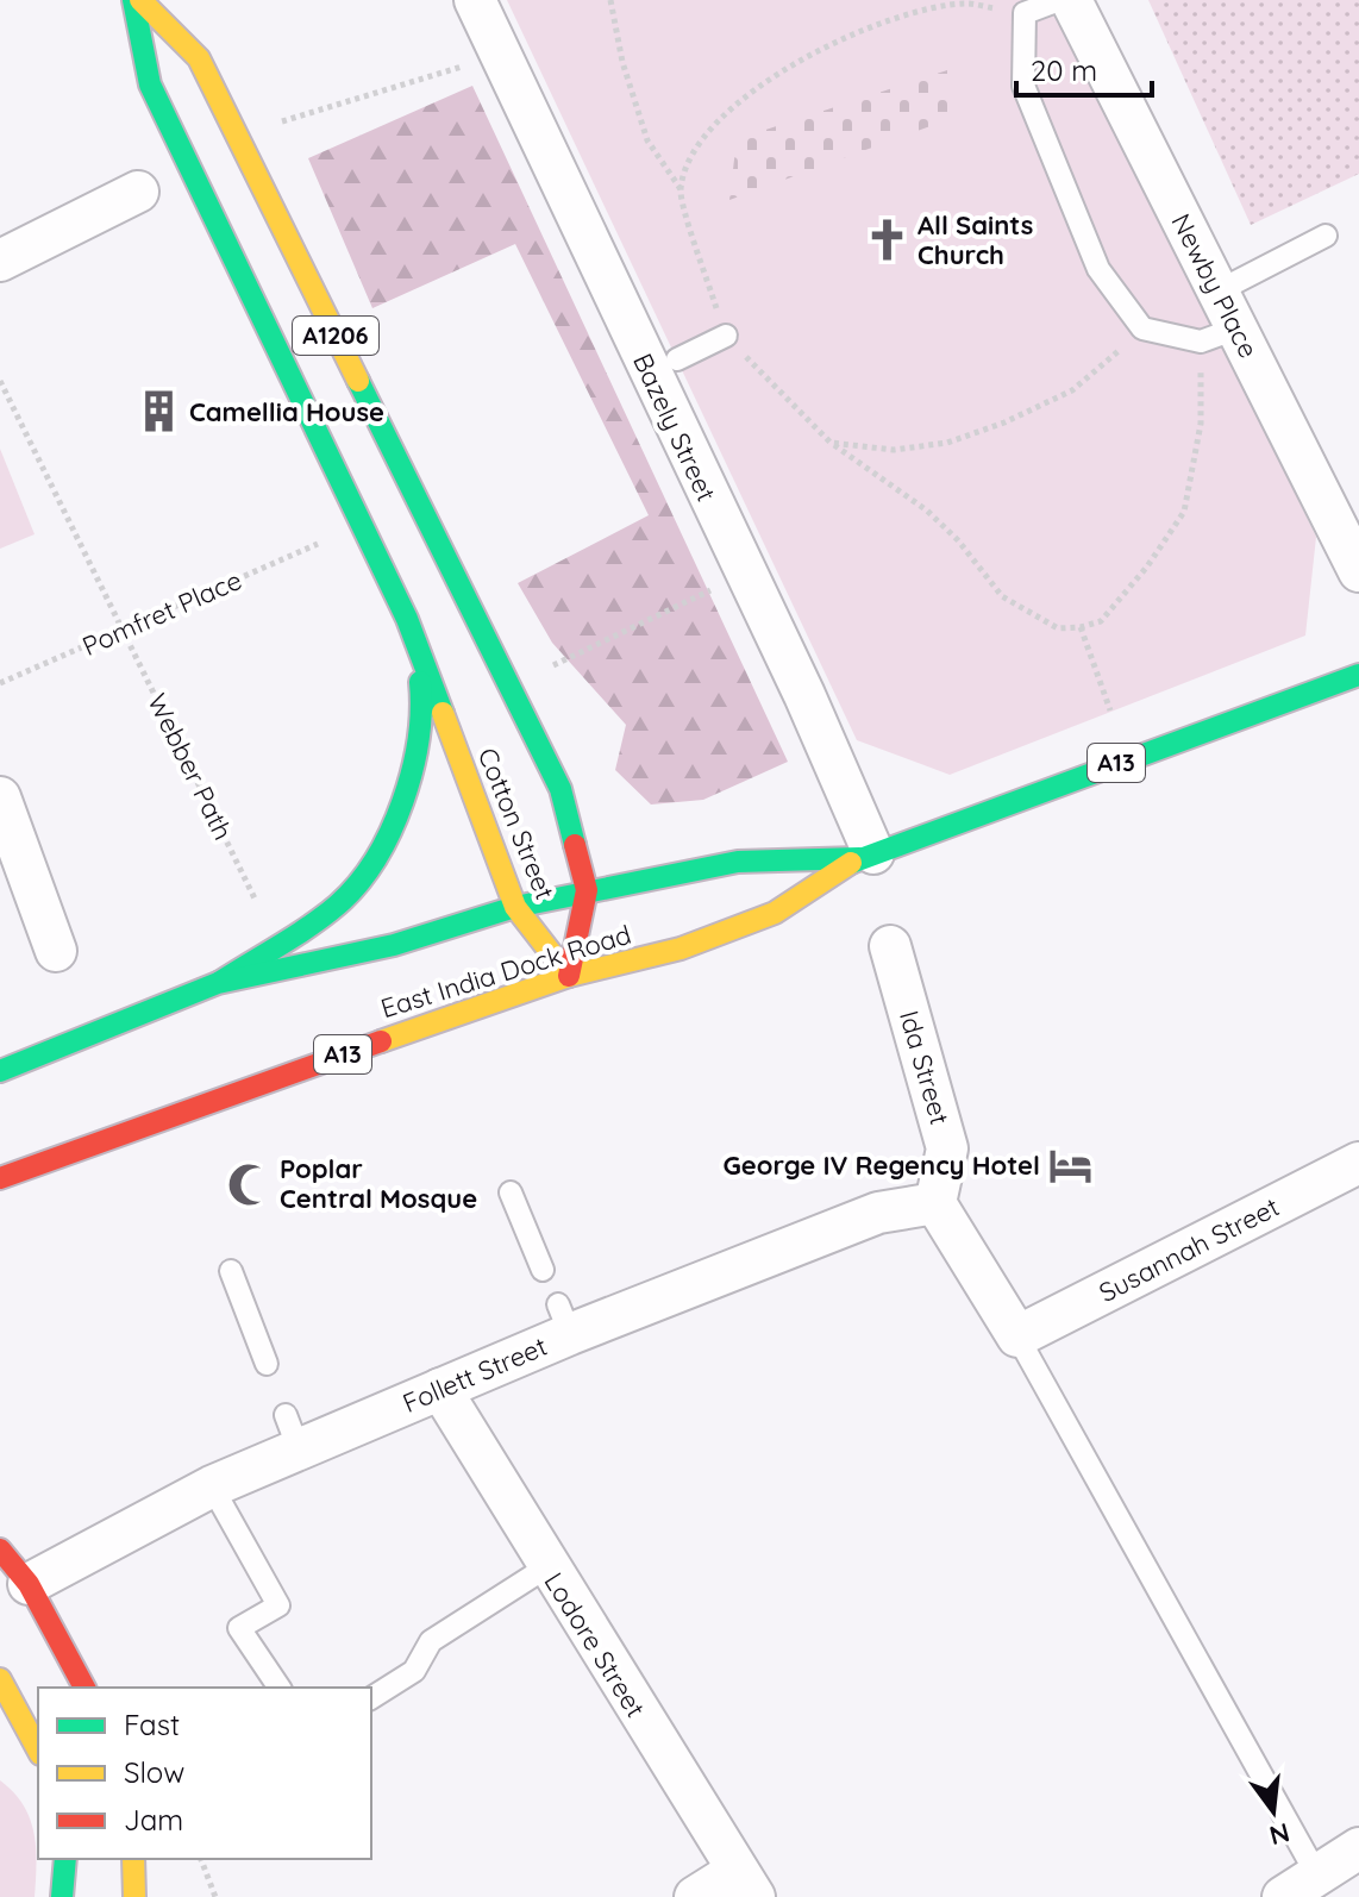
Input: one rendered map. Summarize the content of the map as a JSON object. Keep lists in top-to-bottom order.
{
  "streets": {
    "main road": [
      "A1206",
      "A13",
      "Cotton Street",
      "East India Dock Road"
    ],
    "street": [
      "Newby Place",
      "Bazely Street",
      "Ida Street",
      "Susannah Street",
      "Follett Street",
      "Lodore Street"
    ],
    "path": ["Pomfret Place", "Webber Path"]
  },
  "crossings": [
    ["A1206", "Cotton Street"],
    ["A1206", "East India Dock Road"],
    ["Bazely Street", "East India Dock Road"],
    ["Pomfret Place", "Webber Path"],
    ["Cotton Street", "East India Dock Road"],
    ["Ida Street", "Follett Street"],
    ["Follett Street", "Lodore Street"]
  ],
  "places": {
    "church": ["All Saints Church"],
    "building": ["Camellia House"],
    "hotel": ["George IV Regency Hotel"],
    "mosque": ["Poplar Central Mosque"]
  },
  "legend": ["Fast", "Slow", "Jam"],
  "scale_bar": "20 m",
  "north": "bottom"
}
